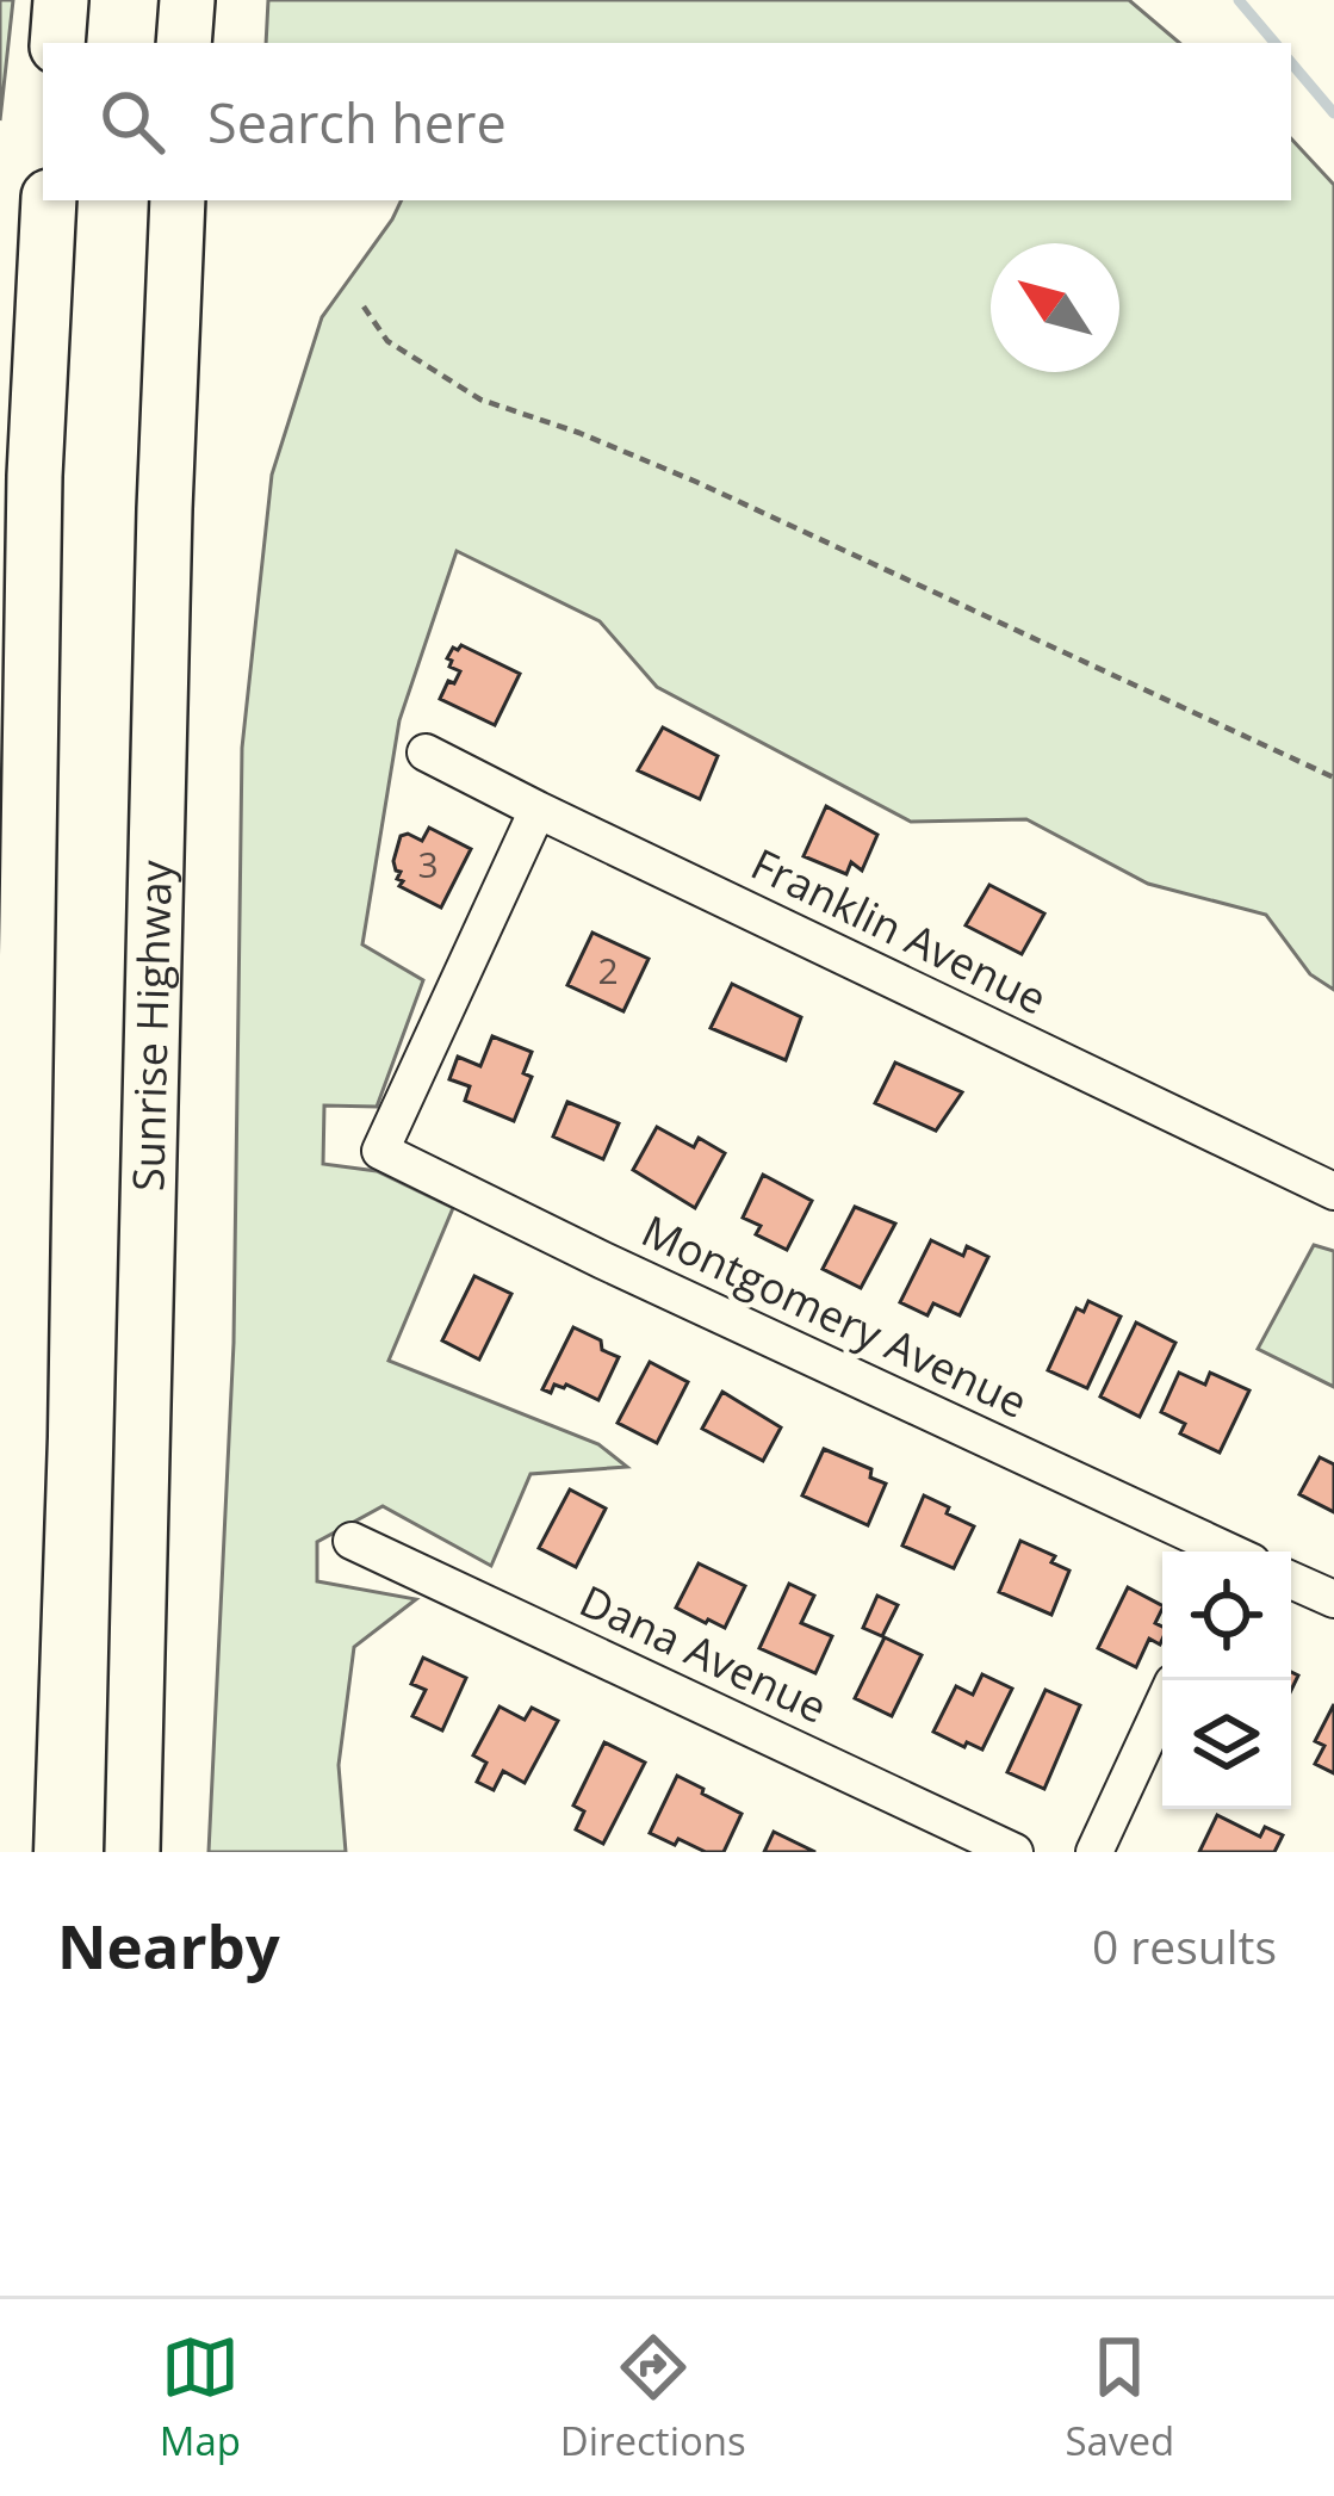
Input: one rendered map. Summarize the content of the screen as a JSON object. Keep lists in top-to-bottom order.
{
  "streets": {
    "highway": ["Sunrise Highway"],
    "street": ["Franklin Avenue", "Montgomery Avenue", "Dana Avenue"]
  },
  "crossings": [
    ["Franklin Avenue", "Montgomery Avenue"]
  ],
  "house_numbers": ["3", "2"],
  "north": "top left",
  "page": {
    "search": "Search here",
    "heading": ["Nearby", "0 results"],
    "nav": ["Map", "Directions", "Saved"]
  }
}
